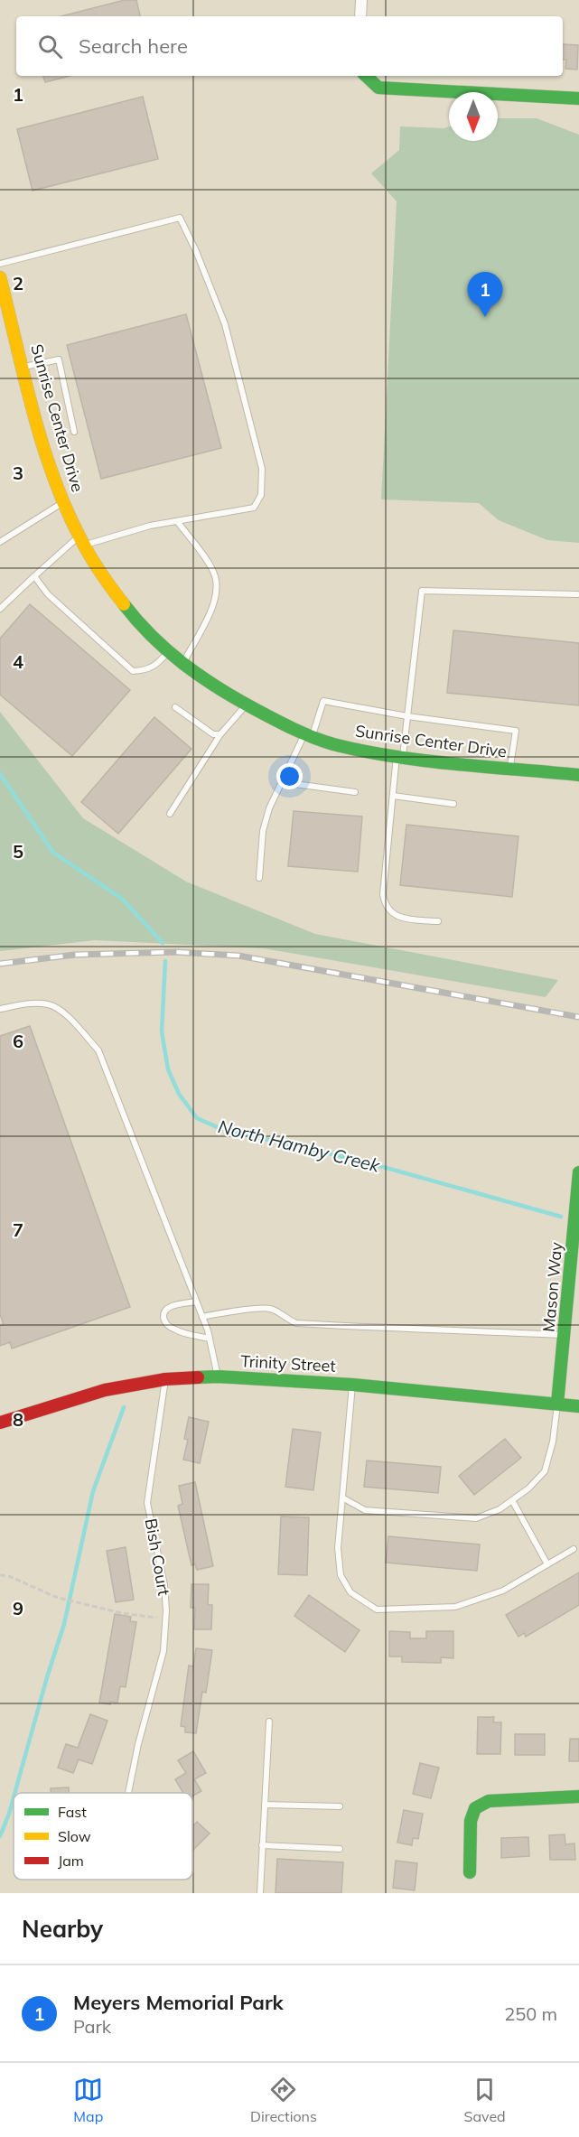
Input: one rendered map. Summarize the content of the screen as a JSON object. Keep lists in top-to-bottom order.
{
  "streets": {
    "street": ["Sunrise Center Drive", "Mason Way", "Trinity Street"],
    "lane": ["Bish Court"]
  },
  "crossings": [
    ["Mason Way", "Trinity Street"],
    ["Trinity Street", "Bish Court"]
  ],
  "water": ["North Hamby Creek"],
  "legend": ["Fast", "Slow", "Jam"],
  "north": "bottom",
  "page": {
    "search": "Search here",
    "pins": "1",
    "heading": "Nearby",
    "list": [
      {
        "mark": "1",
        "name": "Meyers Memorial Park",
        "note": "Park",
        "value": "250 m"
      }
    ],
    "nav": ["Map", "Directions", "Saved"]
  },
  "grid": {
    "rows": [
      "1",
      "2",
      "3",
      "4",
      "5",
      "6",
      "7",
      "8",
      "9"
    ]
  }
}
